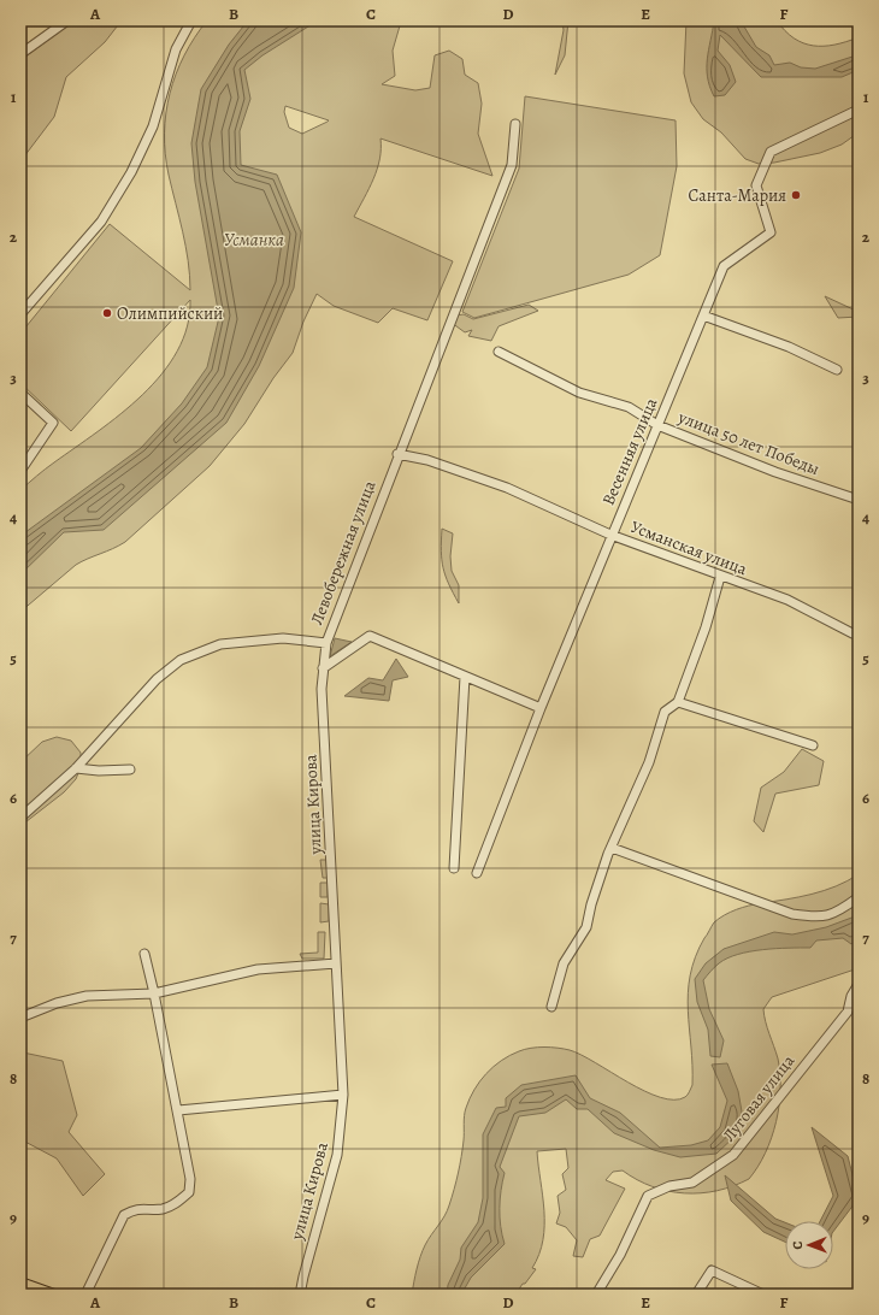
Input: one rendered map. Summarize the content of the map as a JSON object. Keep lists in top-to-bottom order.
{
  "streets": {
    "street": [
      "улица 50 лет Победы",
      "Весенняя улица",
      "Усманская улица",
      "Левобережная улица",
      "улица Кирова",
      "Луговая улица"
    ]
  },
  "crossings": [
    ["улица 50 лет Победы", "Весенняя улица"],
    ["Весенняя улица", "Усманская улица"],
    ["Усманская улица", "Левобережная улица"],
    ["Левобережная улица", "улица Кирова"]
  ],
  "water": ["Усманка"],
  "places": ["Санта-Мария", "Олимпийский"],
  "north": "left",
  "grid": {
    "columns": [
      "A",
      "B",
      "C",
      "D",
      "E",
      "F"
    ],
    "rows": [
      "1",
      "2",
      "3",
      "4",
      "5",
      "6",
      "7",
      "8",
      "9"
    ]
  }
}
